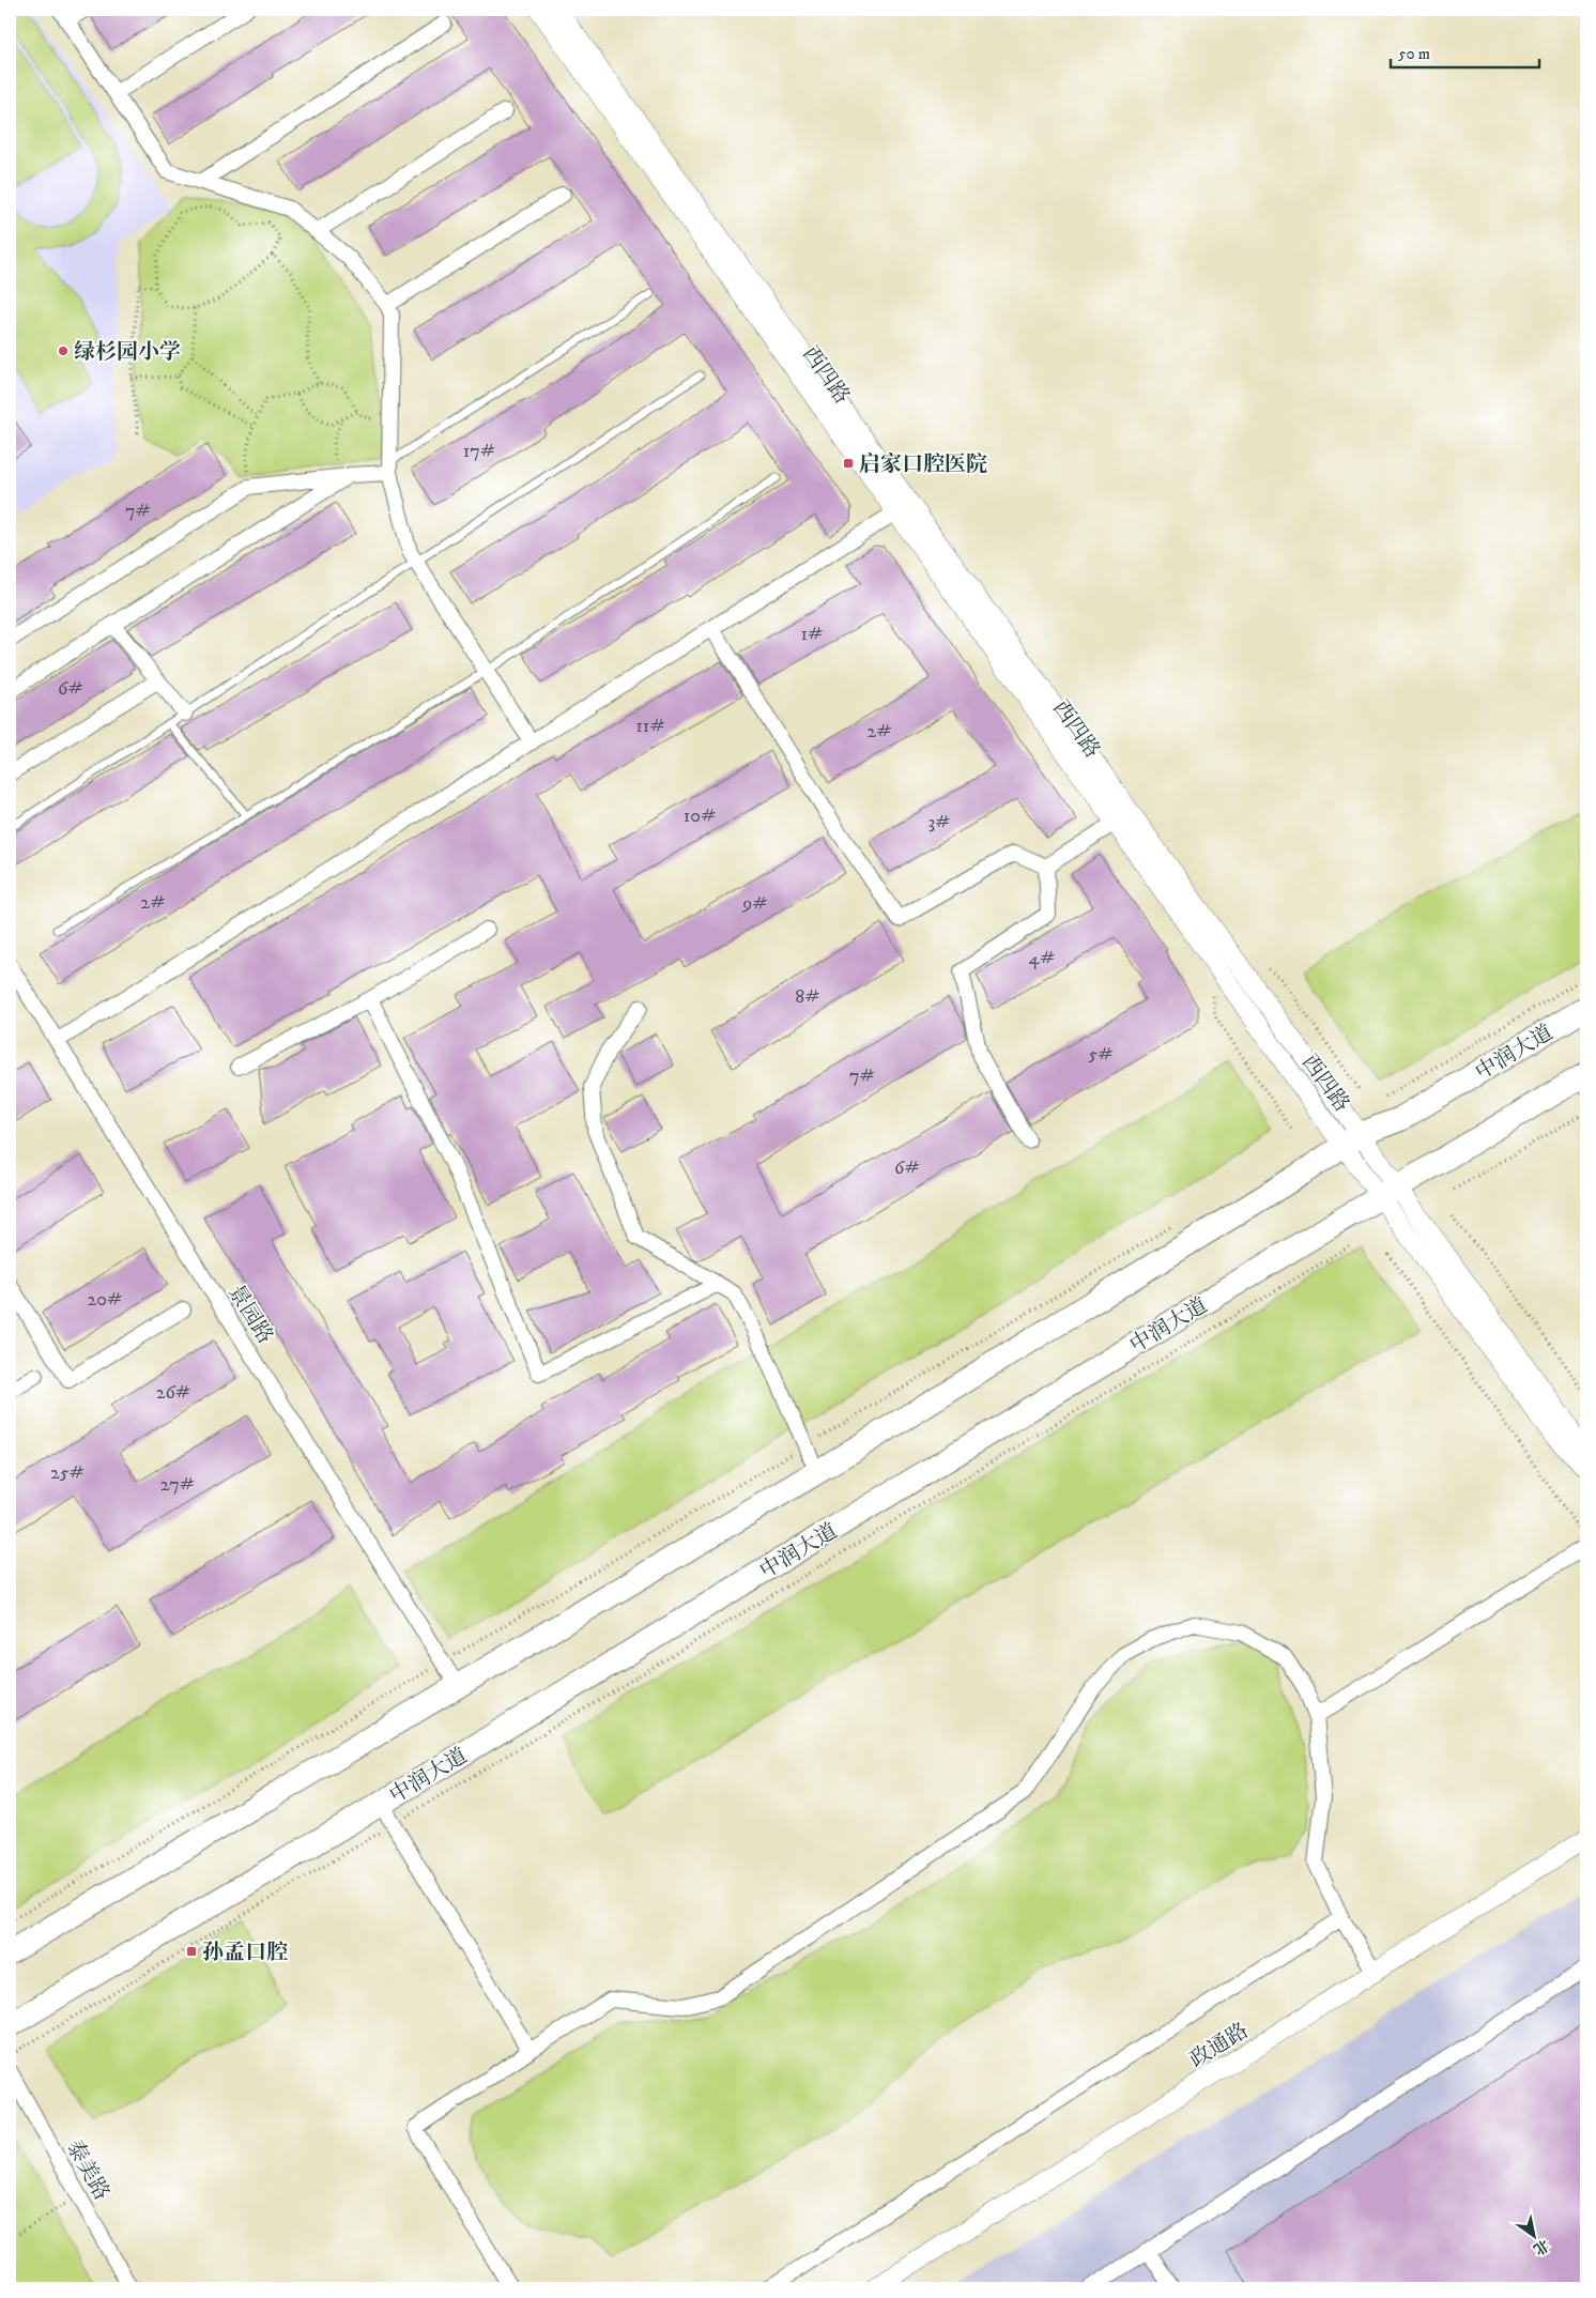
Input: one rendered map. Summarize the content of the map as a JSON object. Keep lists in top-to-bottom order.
{
  "streets": {
    "main road": ["中润大道"],
    "street": [
      "西四路",
      "景园路",
      "政通路",
      "泰美路"
    ]
  },
  "crossings": [
    ["西四路", "中润大道"],
    ["中润大道", "景园路"]
  ],
  "places": {
    "other": ["绿杉园小学"],
    "transit": ["启家口腔医院", "孙孟口腔"]
  },
  "house_numbers": [
    "17#",
    "7#",
    "1#",
    "6#",
    "11#",
    "2#",
    "10#",
    "3#",
    "2#",
    "9#",
    "4#",
    "8#",
    "5#",
    "7#",
    "6#",
    "20#",
    "26#",
    "25#",
    "27#"
  ],
  "scale_bar": "50 m",
  "north": "bottom right"
}
